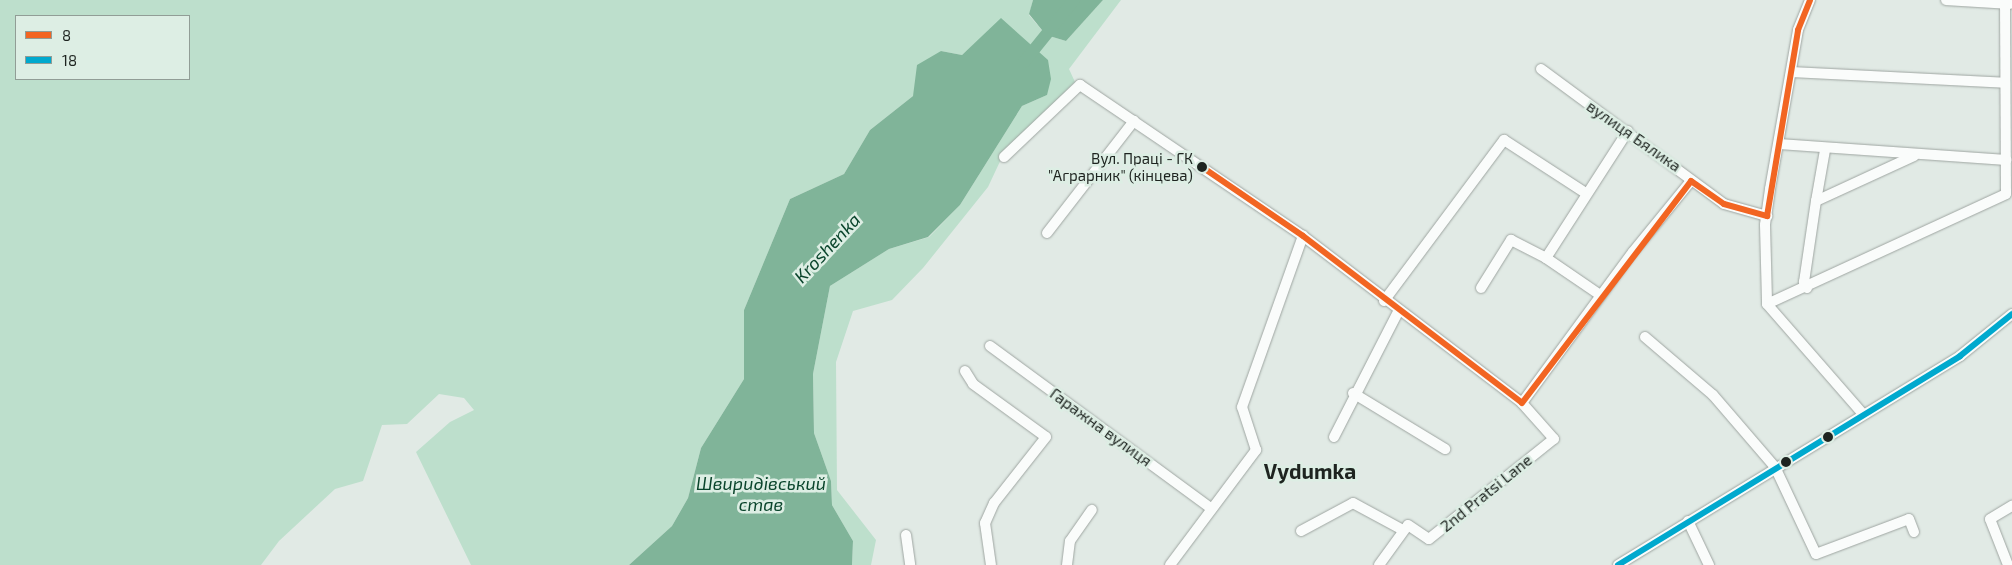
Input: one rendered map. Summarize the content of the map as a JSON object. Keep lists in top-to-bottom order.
{
  "streets": {
    "street": ["вулиця Бялика", "Гаражна вулиця", "2nd Pratsi Lane"]
  },
  "districts": ["Vydumka"],
  "water": ["Kroshenka", "Швиридівський став"],
  "places": ["Вул. Праці - ГК \"Аграрник\" (кінцева)"],
  "lines": ["transit line 8", "transit line 18"],
  "legend": ["8", "18"]
}
